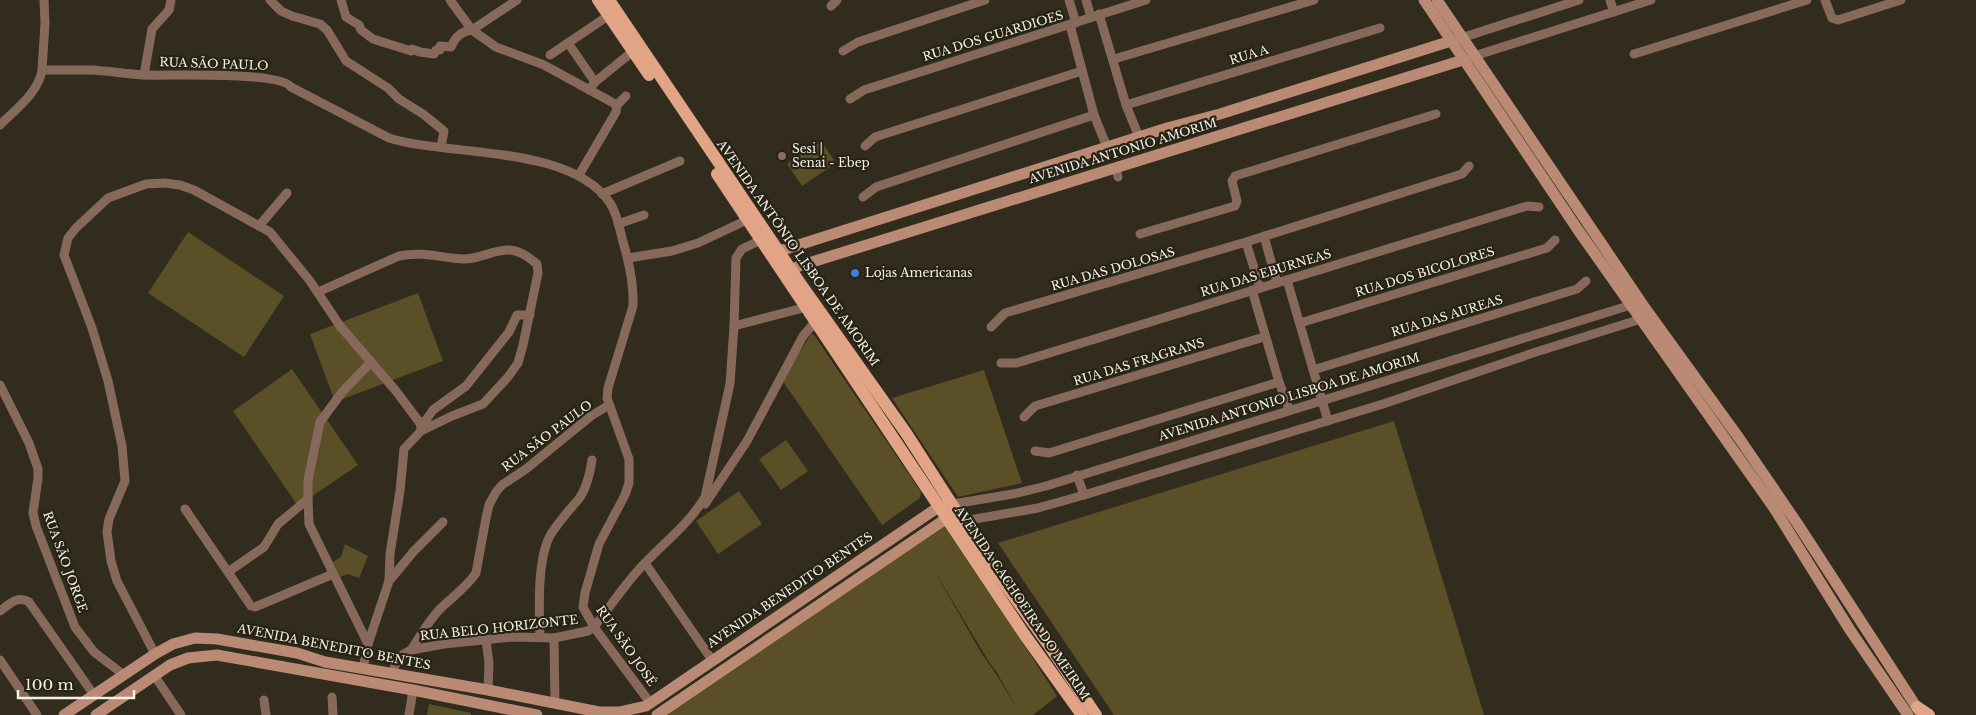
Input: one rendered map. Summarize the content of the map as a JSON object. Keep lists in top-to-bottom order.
{
  "streets": {
    "main road": ["AVENIDA ANTÔNIO LISBOA DE AMORIM", "AVENIDA CACHOEIRA DO MEIRIM"],
    "street": [
      "RUA DOS GUARDIOES",
      "RUA A",
      "RUA SÃO PAULO",
      "AVENIDA ANTONIO AMORIM",
      "RUA DAS DOLOSAS",
      "RUA DOS BICOLORES",
      "RUA DAS EBURNEAS",
      "RUA DAS AUREAS",
      "RUA DAS FRAGRANS",
      "AVENIDA ANTONIO LISBOA DE AMORIM",
      "RUA SÃO JORGE",
      "AVENIDA BENEDITO BENTES",
      "RUA BELO HORIZONTE",
      "RUA SÃO JOSÉ"
    ]
  },
  "crossings": [
    ["RUA DOS GUARDIOES", "AVENIDA ANTONIO AMORIM"],
    ["RUA A", "AVENIDA ANTONIO AMORIM"],
    ["RUA SÃO PAULO", "RUA BELO HORIZONTE"],
    ["RUA SÃO PAULO", "RUA SÃO JOSÉ"],
    ["AVENIDA ANTONIO AMORIM", "AVENIDA ANTÔNIO LISBOA DE AMORIM"],
    ["AVENIDA ANTÔNIO LISBOA DE AMORIM", "AVENIDA ANTONIO LISBOA DE AMORIM"],
    ["AVENIDA ANTÔNIO LISBOA DE AMORIM", "AVENIDA BENEDITO BENTES"],
    ["AVENIDA ANTÔNIO LISBOA DE AMORIM", "AVENIDA CACHOEIRA DO MEIRIM"],
    ["AVENIDA ANTÔNIO LISBOA DE AMORIM", "RUA BELO HORIZONTE"],
    ["AVENIDA ANTONIO LISBOA DE AMORIM", "AVENIDA BENEDITO BENTES"],
    ["RUA SÃO JORGE", "AVENIDA BENEDITO BENTES"],
    ["AVENIDA BENEDITO BENTES", "AVENIDA CACHOEIRA DO MEIRIM"],
    ["AVENIDA BENEDITO BENTES", "RUA BELO HORIZONTE"],
    ["AVENIDA BENEDITO BENTES", "RUA SÃO JOSÉ"],
    ["RUA BELO HORIZONTE", "RUA SÃO JOSÉ"]
  ],
  "places": ["Sesi | Senai - Ebep", "Lojas Americanas"],
  "scale_bar": "100 m"
}
